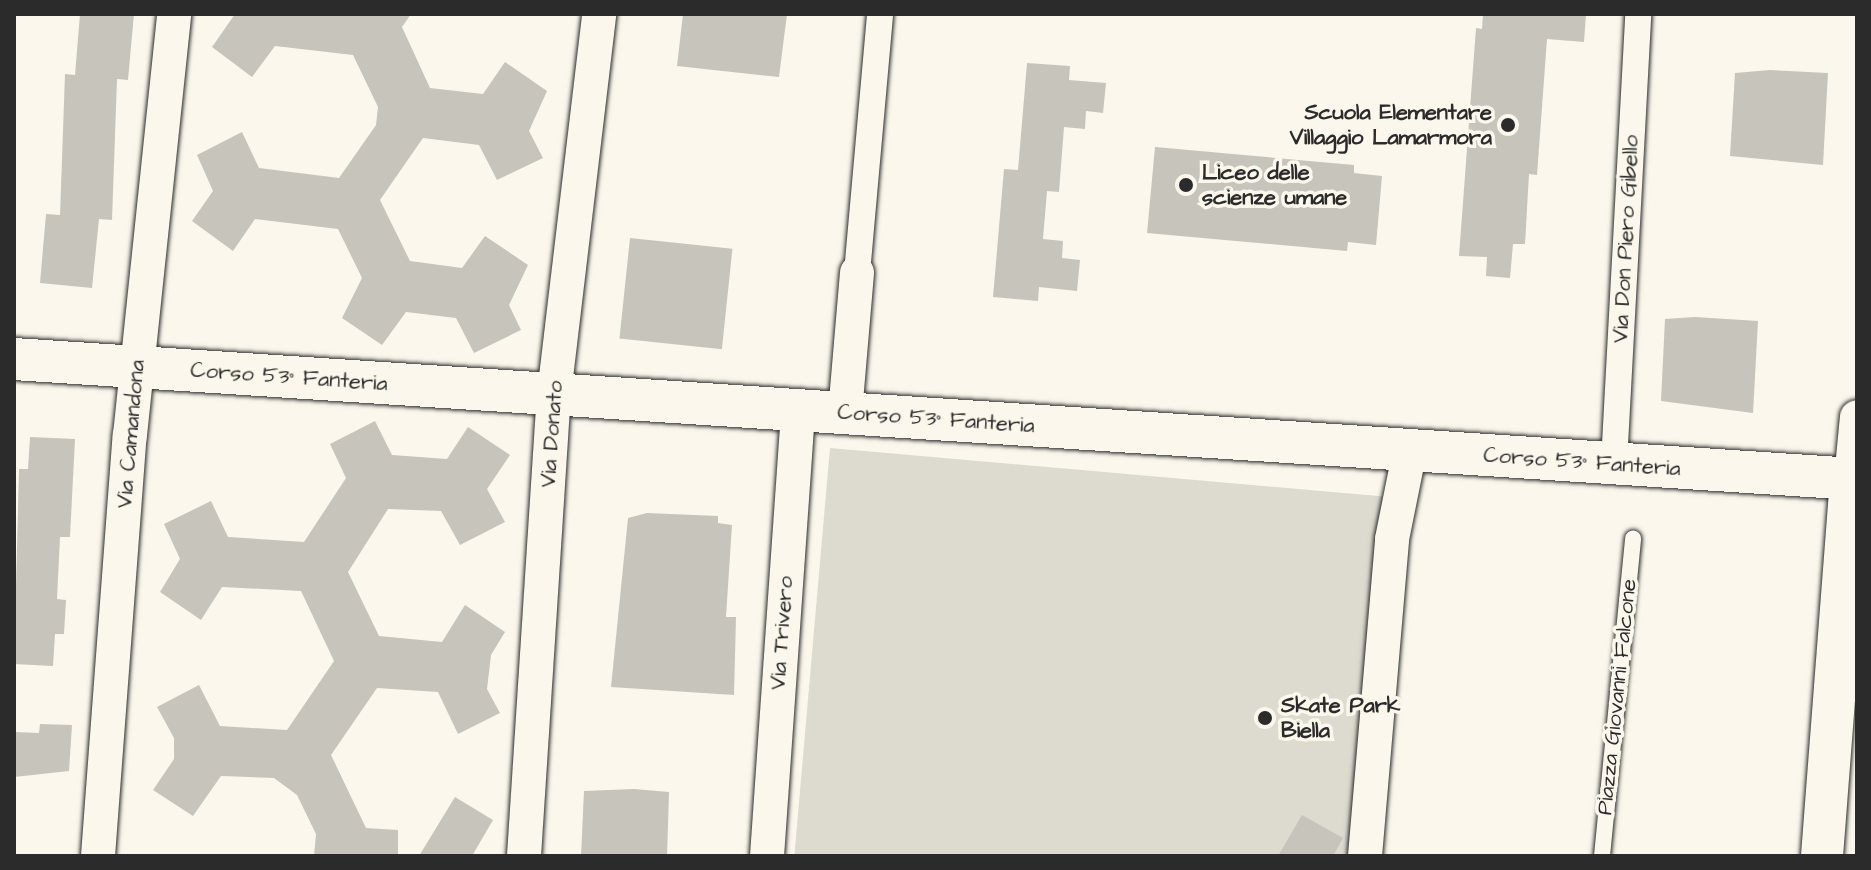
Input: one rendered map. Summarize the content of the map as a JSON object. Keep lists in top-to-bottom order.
{
  "streets": {
    "street": [
      "Via Don Piero Gibello",
      "Corso 53° Fanteria",
      "Via Camandona",
      "Via Donato",
      "Via Trivero"
    ],
    "lane": ["Piazza Giovanni Falcone"]
  },
  "crossings": [
    ["Via Don Piero Gibello", "Corso 53° Fanteria"],
    ["Corso 53° Fanteria", "Via Camandona"],
    ["Corso 53° Fanteria", "Via Donato"],
    ["Corso 53° Fanteria", "Via Trivero"]
  ],
  "places": ["Scuola Elementare Villaggio Lamarmora", "Liceo delle scienze umane", "Skate Park Biella"]
}
